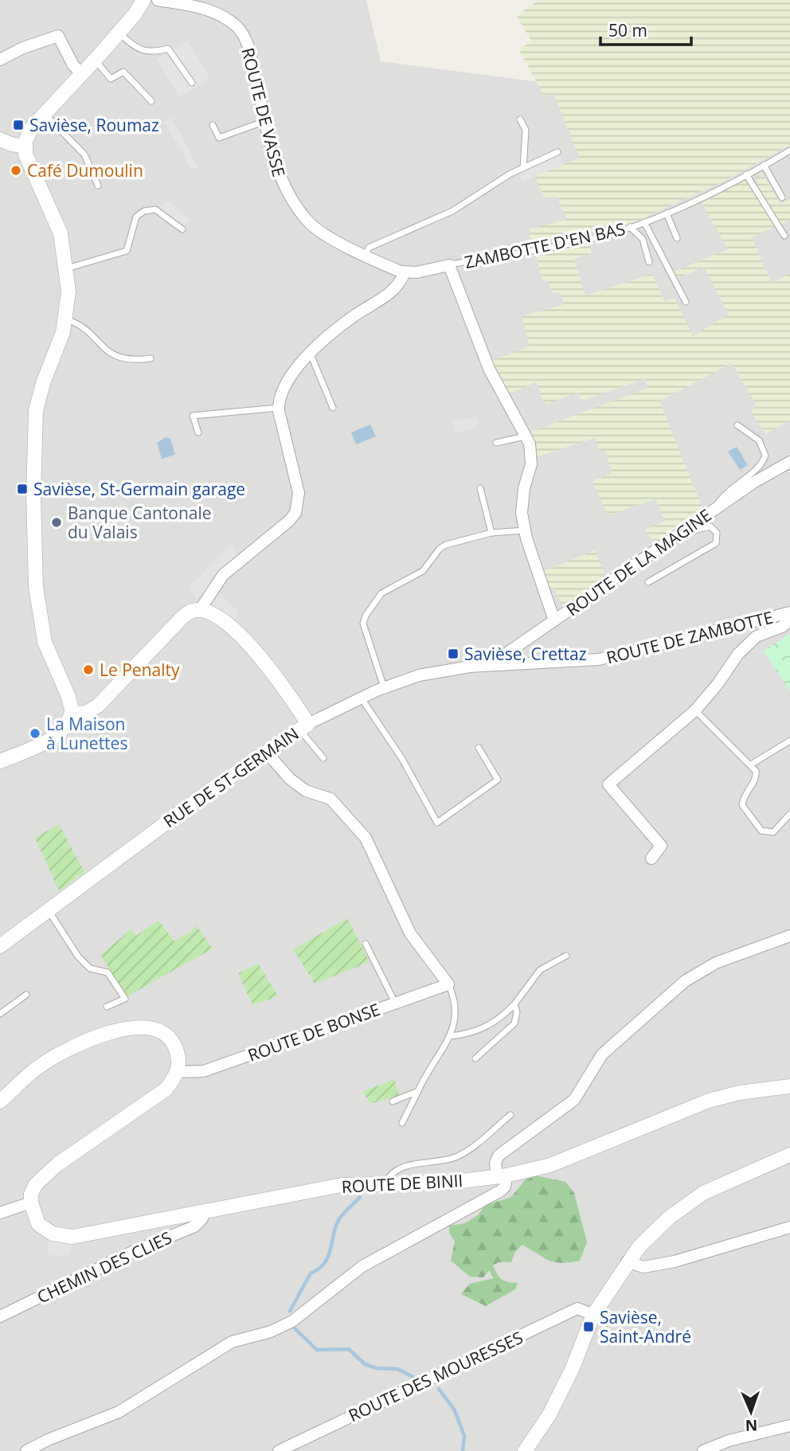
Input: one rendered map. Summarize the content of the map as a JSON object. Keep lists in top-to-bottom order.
{
  "streets": {
    "street": [
      "ROUTE DE VASSE",
      "ROUTE DE LA MAGINE",
      "ROUTE DE ZAMBOTTE",
      "RUE DE ST-GERMAIN",
      "ROUTE DE BONSE",
      "ROUTE DE BINII",
      "CHEMIN DES CLIES",
      "ROUTE DES MOURESSES"
    ],
    "lane": ["ZAMBOTTE D'EN BAS"]
  },
  "crossings": [
    ["ROUTE DE LA MAGINE", "ROUTE DE ZAMBOTTE"],
    ["ROUTE DE LA MAGINE", "RUE DE ST-GERMAIN"],
    ["ROUTE DE ZAMBOTTE", "RUE DE ST-GERMAIN"],
    ["ROUTE DE BINII", "CHEMIN DES CLIES"]
  ],
  "places": {
    "transit": [
      "Savièse, Roumaz",
      "Savièse, St-Germain garage",
      "Savièse, Crettaz",
      "Savièse, Saint-André"
    ],
    "other": [
      "Café Dumoulin",
      "Banque Cantonale du Valais",
      "Le Penalty",
      "La Maison à Lunettes"
    ]
  },
  "scale_bar": "50 m",
  "north": "bottom"
}
